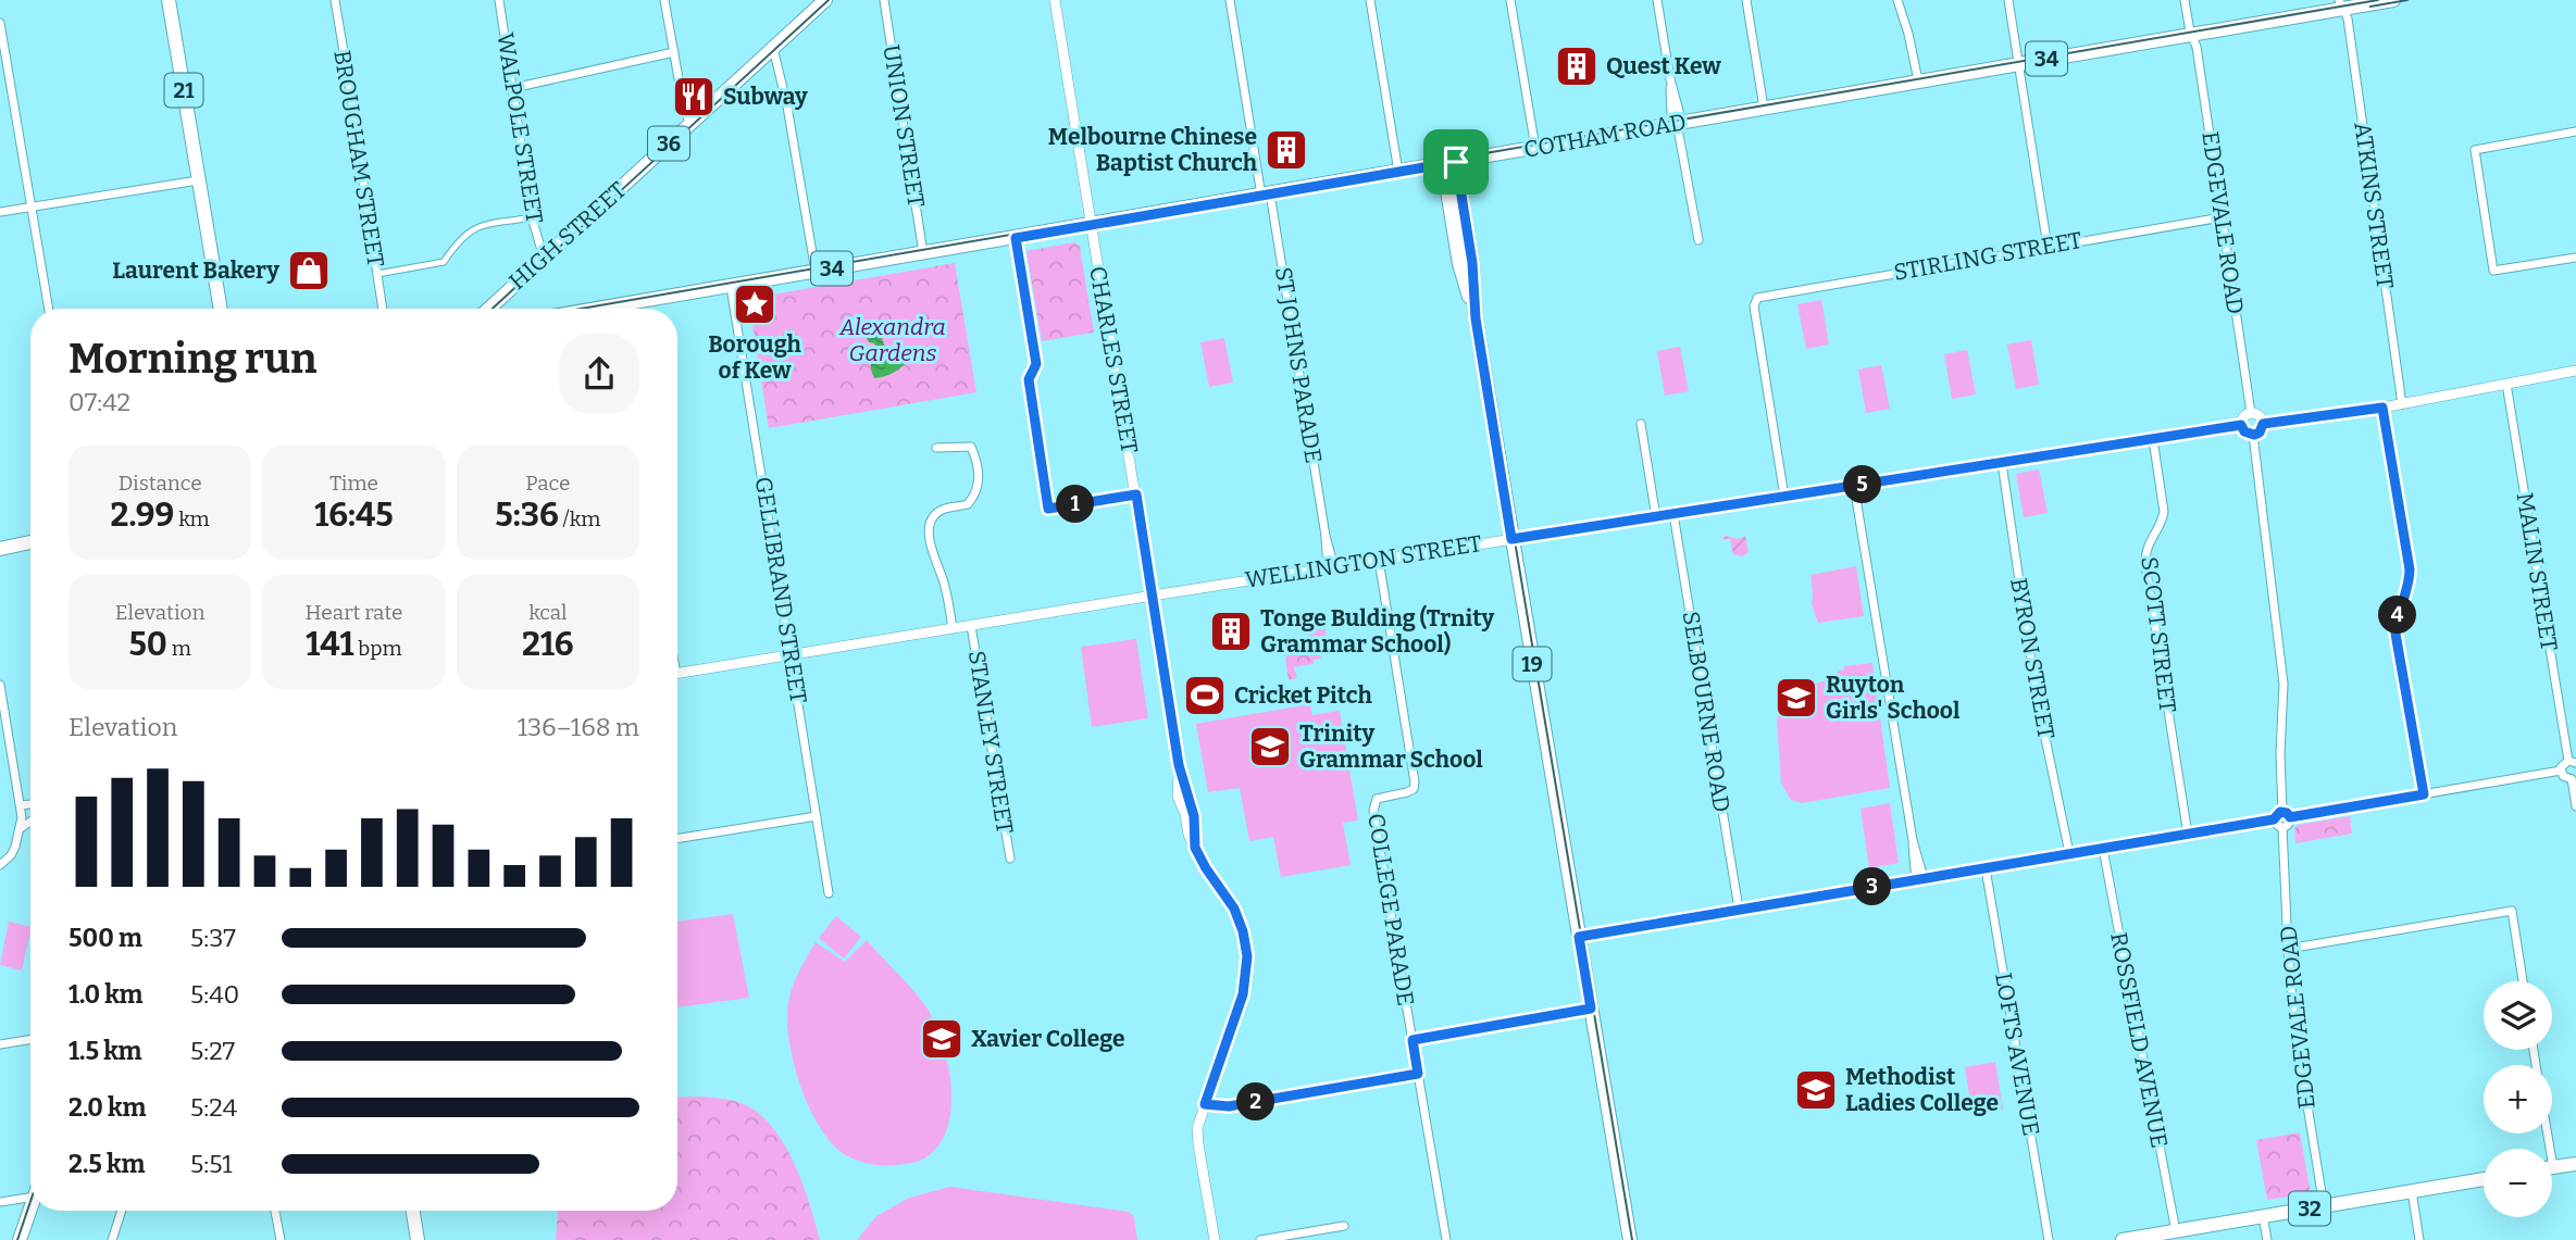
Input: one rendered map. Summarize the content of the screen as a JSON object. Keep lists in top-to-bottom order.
{
  "streets": {
    "main road": [
      "34",
      "21",
      "COTHAM ROAD",
      "36",
      "HIGH STREET",
      "19",
      "32"
    ],
    "street": [
      "UNION STREET",
      "WALPOLE STREET",
      "BROUGHAM STREET",
      "ATKINS STREET",
      "EDGEVALE ROAD",
      "STIRLING STREET",
      "CHARLES STREET",
      "ST JOHNS PARADE",
      "WELLINGTON STREET",
      "MALIN STREET",
      "GELLIBRAND STREET",
      "SCOTT STREET",
      "BYRON STREET",
      "SELBOURNE ROAD",
      "STANLEY STREET",
      "COLLEGE PARADE",
      "ROSSFIELD AVENUE",
      "LOFTS AVENUE"
    ]
  },
  "crossings": [
    ["UNION STREET", "COTHAM ROAD"],
    ["WALPOLE STREET", "HIGH STREET"],
    ["COTHAM ROAD", "ATKINS STREET"],
    ["COTHAM ROAD", "EDGEVALE ROAD"],
    ["COTHAM ROAD", "CHARLES STREET"],
    ["COTHAM ROAD", "ST JOHNS PARADE"],
    ["COTHAM ROAD", "GELLIBRAND STREET"],
    ["COTHAM ROAD", "19"],
    ["EDGEVALE ROAD", "STIRLING STREET"],
    ["EDGEVALE ROAD", "WELLINGTON STREET"],
    ["EDGEVALE ROAD", "32"],
    ["STIRLING STREET", "WELLINGTON STREET"],
    ["CHARLES STREET", "WELLINGTON STREET"],
    ["ST JOHNS PARADE", "WELLINGTON STREET"],
    ["WELLINGTON STREET", "GELLIBRAND STREET"],
    ["WELLINGTON STREET", "SCOTT STREET"],
    ["WELLINGTON STREET", "BYRON STREET"],
    ["WELLINGTON STREET", "19"],
    ["WELLINGTON STREET", "SELBOURNE ROAD"],
    ["WELLINGTON STREET", "STANLEY STREET"],
    ["WELLINGTON STREET", "COLLEGE PARADE"],
    ["ROSSFIELD AVENUE", "32"]
  ],
  "parks": ["Alexandra Gardens"],
  "places": {
    "building": ["Quest Kew", "Melbourne Chinese Baptist Church", "Tonge Bulding (Trnity Grammar School)"],
    "restaurant": ["Subway"],
    "shop": ["Laurent Bakery"],
    "place": ["Borough of Kew"],
    "sports": ["Cricket Pitch"],
    "school or university": [
      "Ruyton Girls' School",
      "Trinity Grammar School",
      "Xavier College",
      "Methodist Ladies College"
    ]
  },
  "page": {
    "heading": ["Morning run", "07:42"],
    "stats": [
      ["Distance", "2.99 km"],
      ["Time", "16:45"],
      ["Pace", "5:36 /km"],
      ["Elevation", "50 m"],
      ["Heart rate", "141 bpm"],
      ["kcal", "216"]
    ],
    "pins": [
      "5",
      "1",
      "4",
      "3",
      "2"
    ],
    "chart": ["Elevation", "136–168 m"],
    "list": [
      {
        "name": "500 m",
        "note": "5:37"
      },
      {
        "name": "1.0 km",
        "note": "5:40"
      },
      {
        "name": "1.5 km",
        "note": "5:27"
      },
      {
        "name": "2.0 km",
        "note": "5:24"
      },
      {
        "name": "2.5 km",
        "note": "5:51"
      }
    ],
    "map_buttons": ["+", "−"]
  }
}
